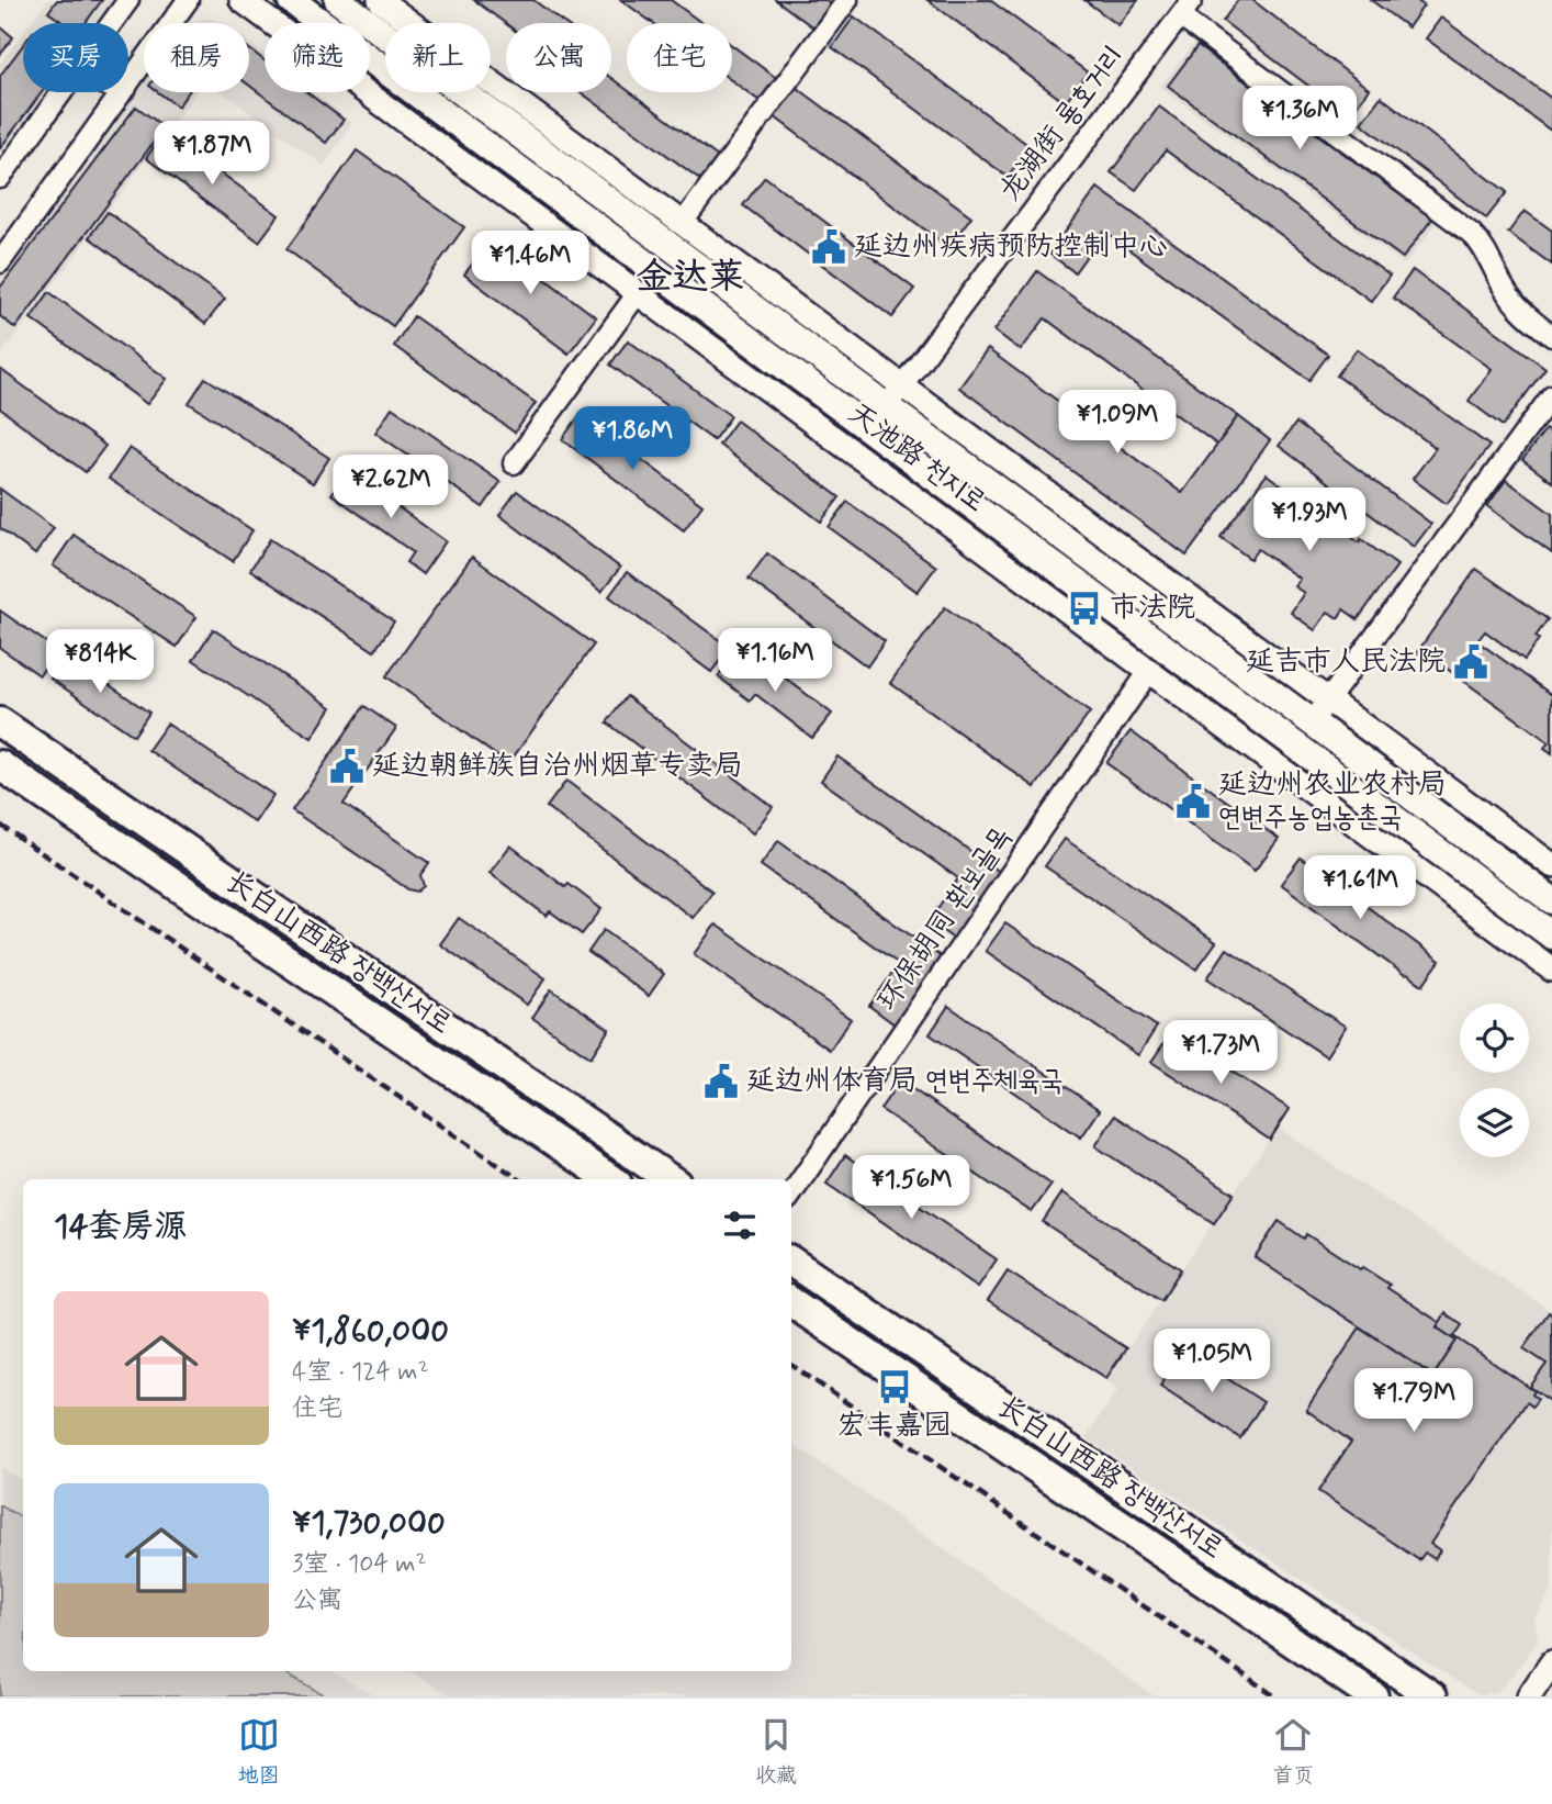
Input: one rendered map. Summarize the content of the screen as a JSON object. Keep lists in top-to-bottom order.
{
  "streets": {
    "main road": ["天池路 천지로", "长白山西路 장백산서로"],
    "street": ["龙湖街 룡호거리", "环保胡同 환보골목"]
  },
  "crossings": [
    ["龙湖街 룡호거리", "天池路 천지로"],
    ["天池路 천지로", "环保胡同 환보골목"]
  ],
  "districts": ["金达莱"],
  "places": {
    "public building": [
      "延边州疾病预防控制中心",
      "延吉市人民法院",
      "延边朝鲜族自治州烟草专卖局",
      "延边州农业农村局 연변주농업농촌국",
      "延边州体育局 연변주체육국"
    ],
    "bus stop": ["市法院", "宏丰嘉园"]
  },
  "page": {
    "chip": [
      "买房",
      "租房",
      "筛选",
      "新上",
      "公寓",
      "住宅"
    ],
    "price": [
      "¥1.36M",
      "¥1.87M",
      "¥1.46M",
      "¥1.09M",
      "¥1.86M",
      "¥2.62M",
      "¥1.93M",
      "¥1.16M",
      "¥814K",
      "¥1.61M",
      "¥1.73M",
      "¥1.56M",
      "¥1.05M",
      "¥1.79M"
    ],
    "heading": "14套房源",
    "list": [
      {
        "name": "¥1,860,000",
        "note": "4室 · 124 m² · 住宅"
      },
      {
        "name": "¥1,730,000",
        "note": "3室 · 104 m² · 公寓"
      }
    ],
    "tabs": ["地图", "收藏", "首页"]
  }
}
